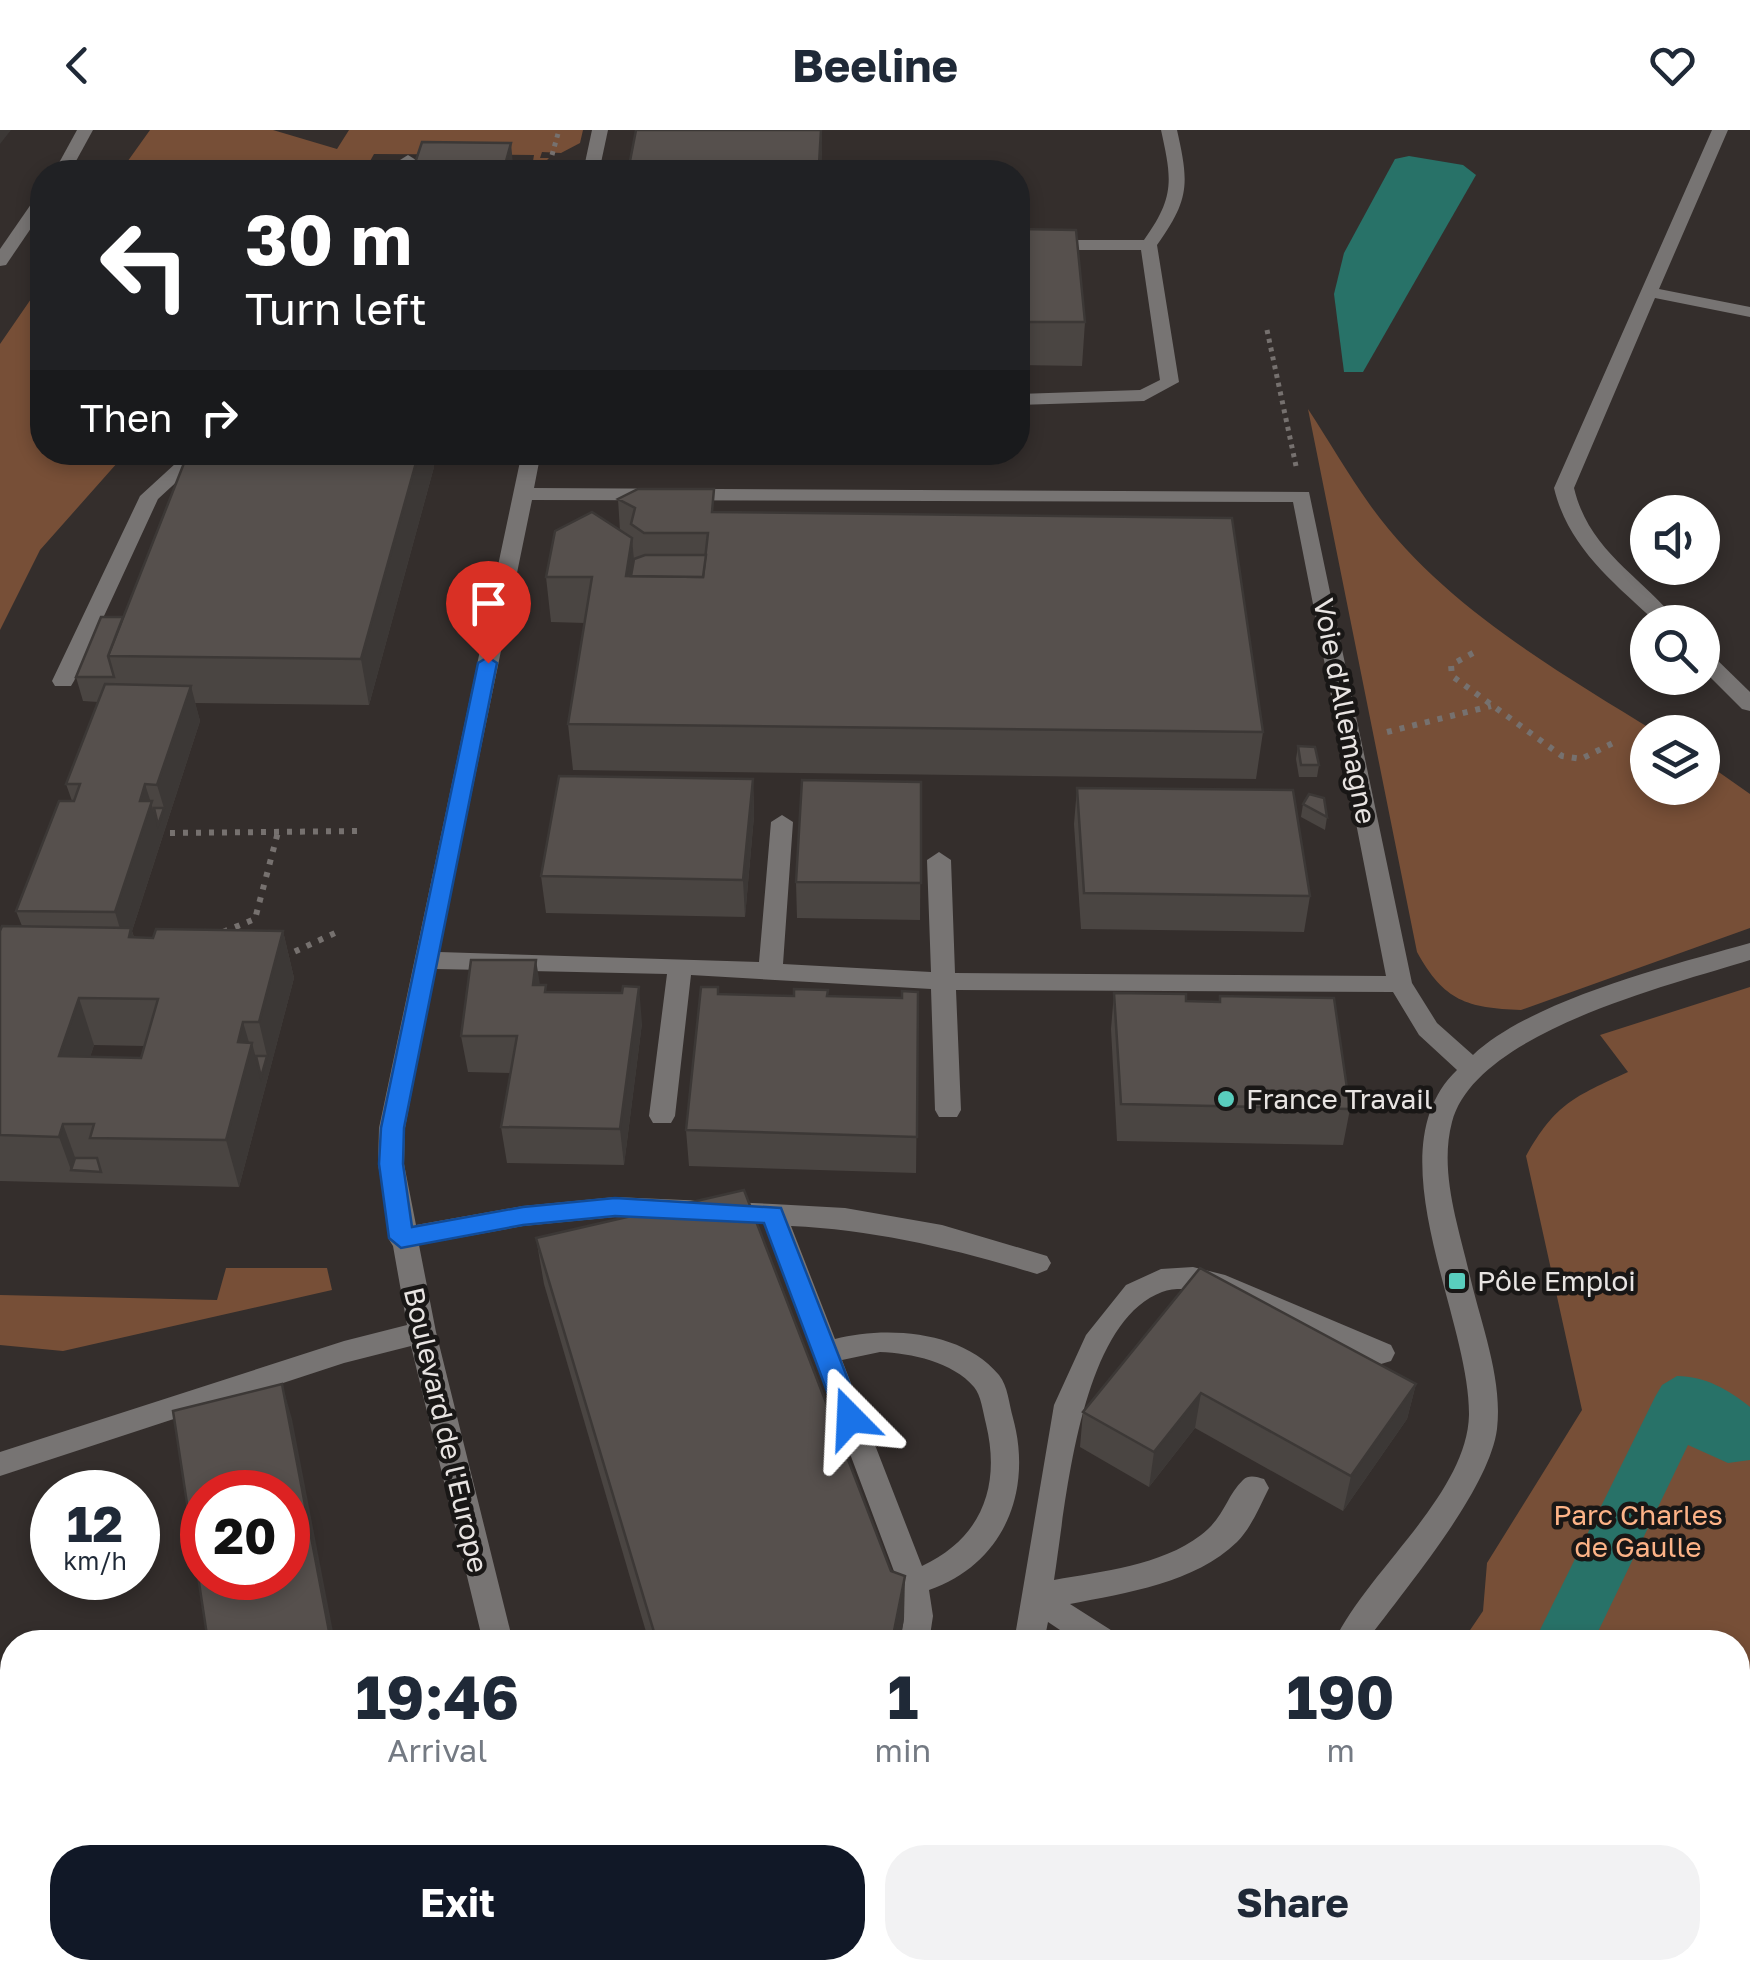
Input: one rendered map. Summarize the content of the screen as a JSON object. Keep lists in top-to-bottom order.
{
  "streets": {
    "street": ["Voie d'Allemagne", "Boulevard de l'Europe"]
  },
  "parks": ["Parc Charles de Gaulle"],
  "places": {
    "other": ["France Travail"],
    "transit": ["Pôle Emploi"]
  },
  "page": {
    "header": "Beeline",
    "turn": ["30 m", "Turn left"],
    "then": "Then",
    "speed": "12 km/h",
    "limit": "20",
    "eta": [
      "19:46",
      "Arrival",
      "1",
      "min",
      "190",
      "m"
    ],
    "buttons": ["Exit", "Share"]
  }
}
